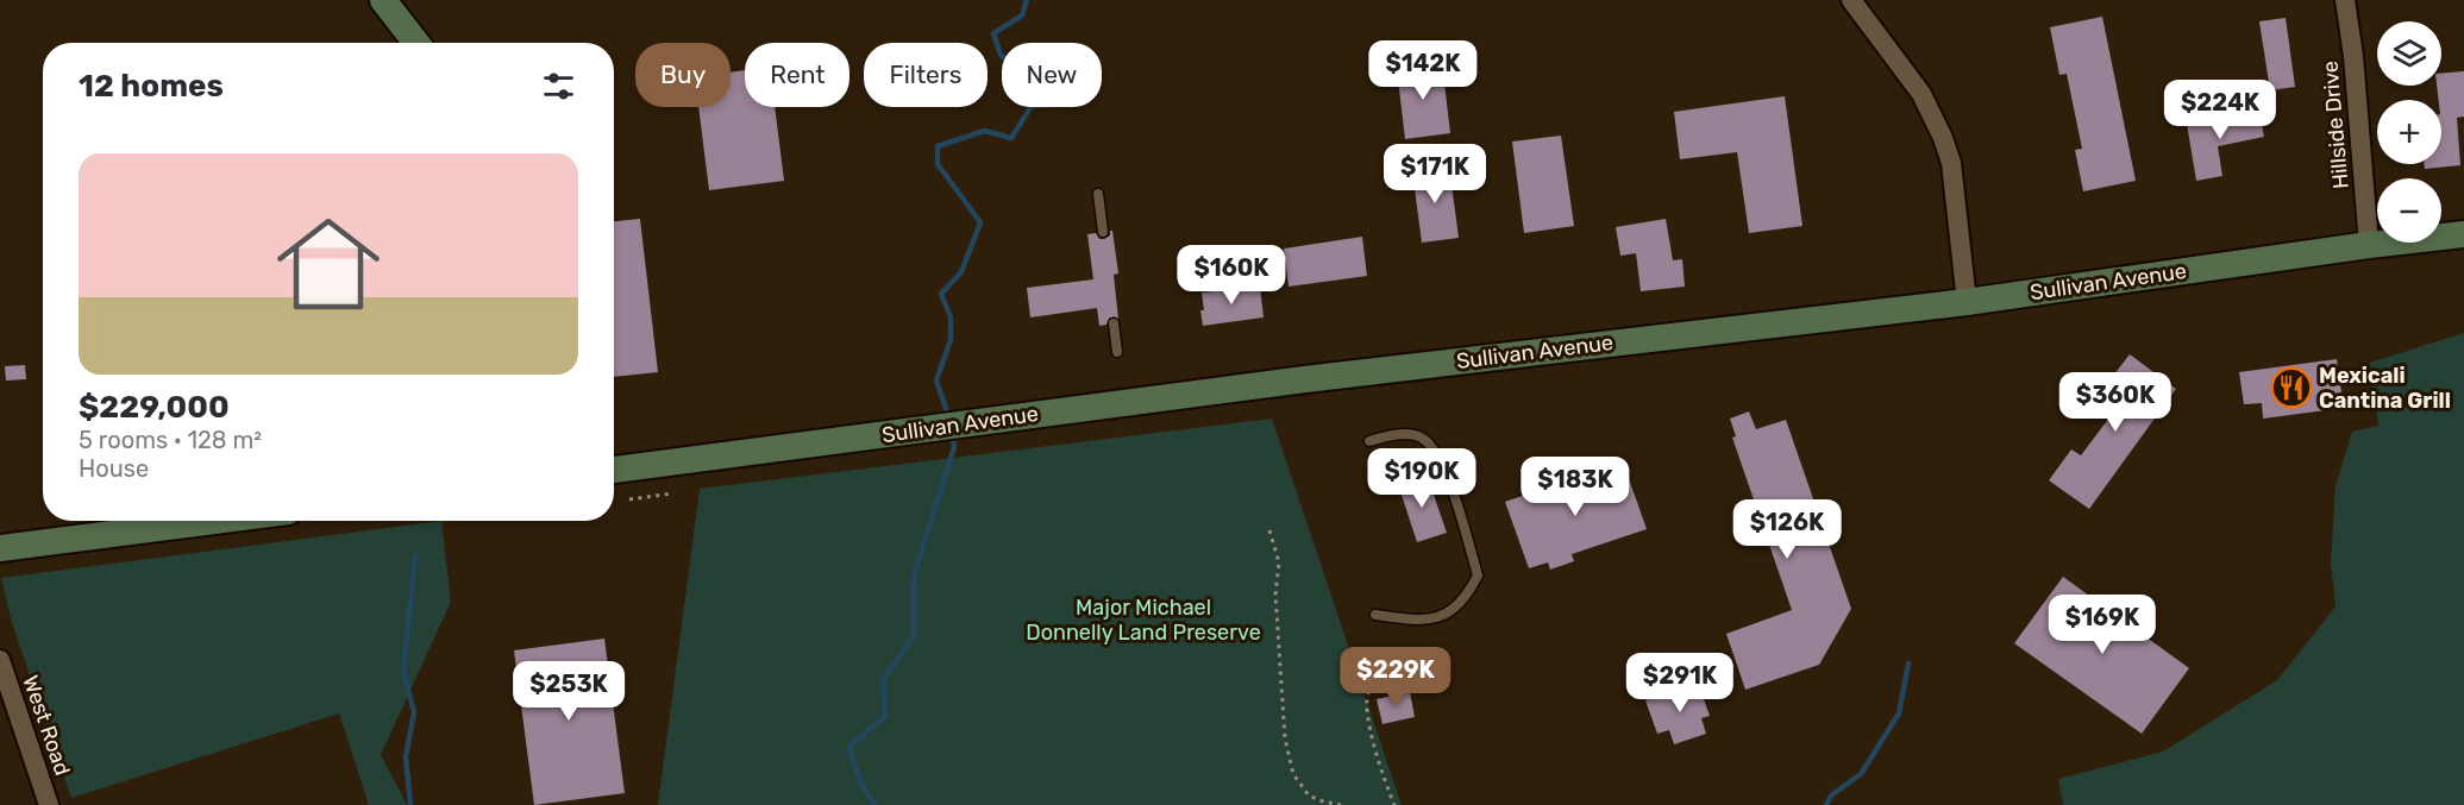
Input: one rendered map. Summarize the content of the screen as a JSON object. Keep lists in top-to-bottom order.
{
  "streets": {
    "main road": ["Sullivan Avenue"],
    "street": ["Hillside Drive", "West Road"]
  },
  "crossings": [
    ["Hillside Drive", "Sullivan Avenue"]
  ],
  "parks": ["Major Michael Donnelly Land Preserve"],
  "places": {
    "restaurant": ["Mexicali Cantina Grill"]
  },
  "page": {
    "map_buttons": ["+", "−"],
    "price": [
      "$142K",
      "$224K",
      "$171K",
      "$160K",
      "$360K",
      "$190K",
      "$183K",
      "$126K",
      "$169K",
      "$229K",
      "$291K",
      "$253K"
    ],
    "chip": [
      "Buy",
      "Rent",
      "Filters",
      "New"
    ],
    "heading": "12 homes",
    "list": [
      {
        "name": "$229,000",
        "note": "5 rooms · 128 m² · House"
      }
    ]
  }
}
